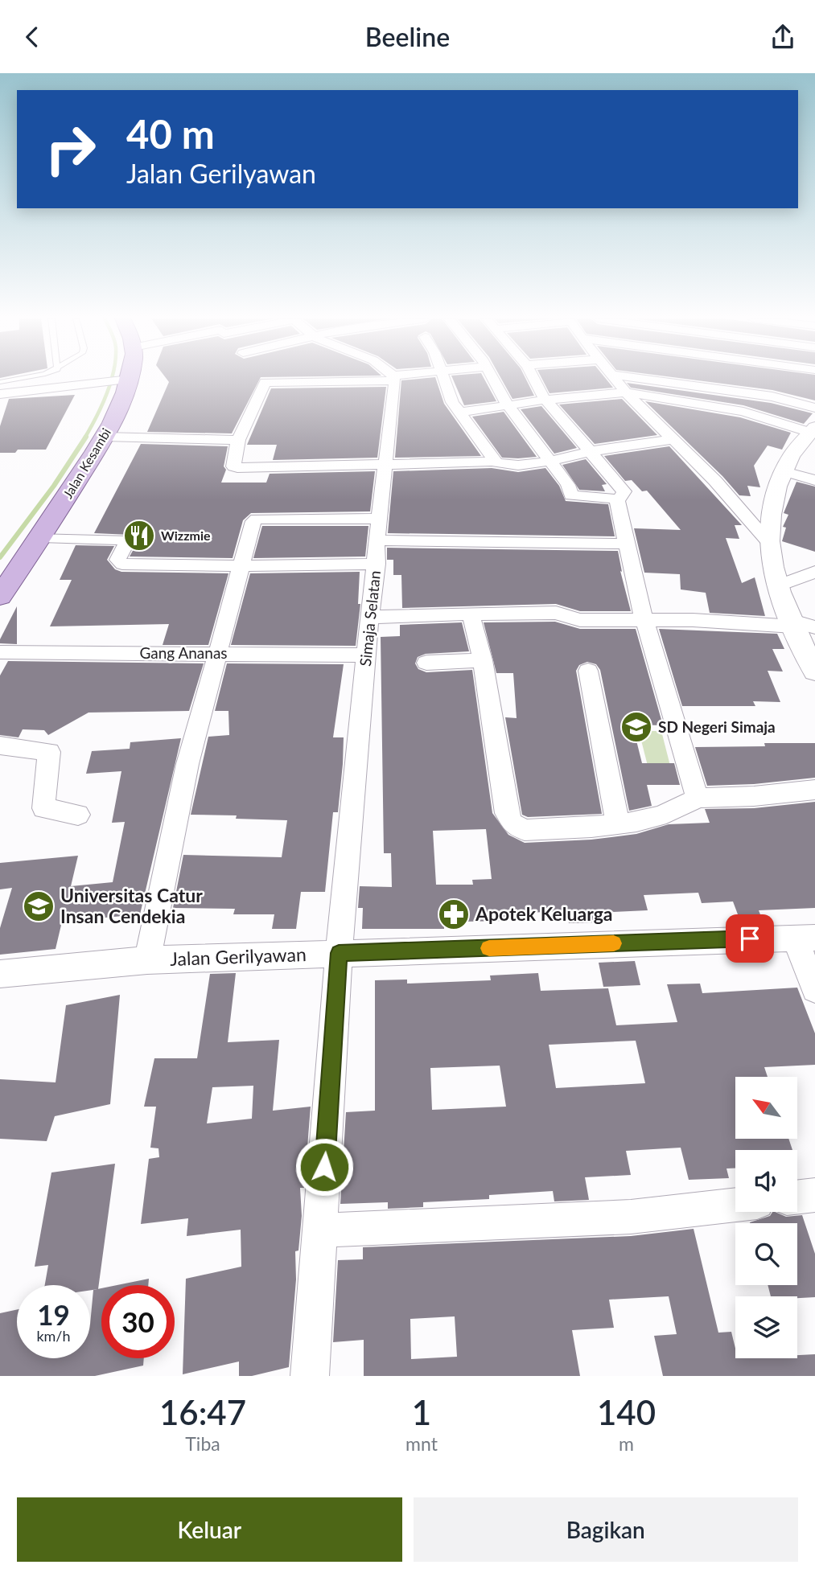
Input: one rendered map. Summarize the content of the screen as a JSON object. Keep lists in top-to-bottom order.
{
  "streets": {
    "main road": ["Jalan Kesambi"],
    "street": ["Simaja Selatan", "Gang Ananas", "Jalan Gerilyawan"]
  },
  "crossings": [
    ["Simaja Selatan", "Gang Ananas"],
    ["Simaja Selatan", "Jalan Gerilyawan"]
  ],
  "places": {
    "restaurant": ["Wizzmie"],
    "school or university": ["SD Negeri Simaja", "Universitas Catur Insan Cendekia"],
    "pharmacy": ["Apotek Keluarga"]
  },
  "north": "top left",
  "page": {
    "header": "Beeline",
    "turn": ["40 m", "Jalan Gerilyawan"],
    "speed": "19 km/h",
    "limit": "30",
    "eta": [
      "16:47",
      "Tiba",
      "1",
      "mnt",
      "140",
      "m"
    ],
    "buttons": ["Keluar", "Bagikan"]
  }
}
